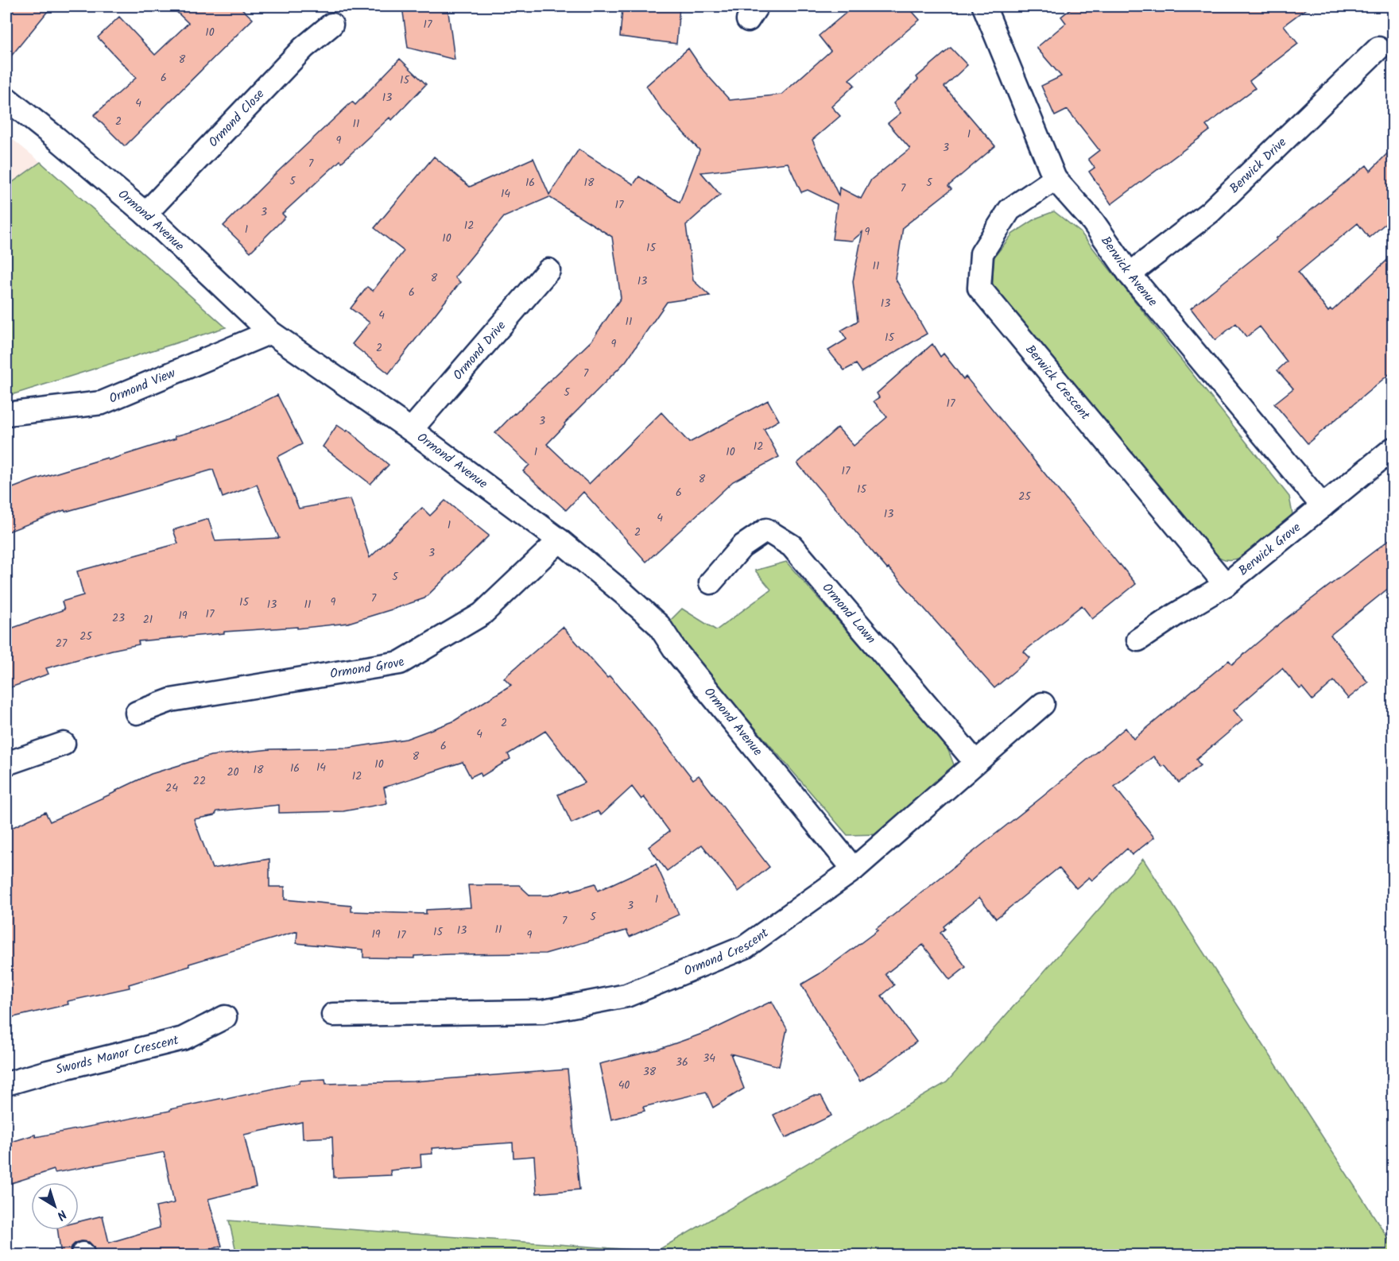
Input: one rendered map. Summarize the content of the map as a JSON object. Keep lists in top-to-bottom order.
{
  "streets": {
    "street": [
      "Ormond Close",
      "Berwick Drive",
      "Ormond Avenue",
      "Berwick Avenue",
      "Ormond Drive",
      "Berwick Crescent",
      "Ormond View",
      "Berwick Grove",
      "Ormond Lawn",
      "Ormond Grove",
      "Ormond Crescent",
      "Swords Manor Crescent"
    ]
  },
  "crossings": [
    ["Ormond Close", "Ormond Avenue"],
    ["Berwick Drive", "Berwick Avenue"],
    ["Ormond Avenue", "Ormond Drive"],
    ["Ormond Avenue", "Ormond View"],
    ["Ormond Avenue", "Ormond Grove"],
    ["Ormond Avenue", "Ormond Crescent"],
    ["Berwick Avenue", "Berwick Crescent"],
    ["Berwick Avenue", "Berwick Grove"],
    ["Berwick Crescent", "Berwick Grove"],
    ["Ormond Lawn", "Ormond Crescent"]
  ],
  "house_numbers": [
    "17",
    "10",
    "8",
    "6",
    "15",
    "13",
    "4",
    "2",
    "11",
    "1",
    "9",
    "3",
    "7",
    "5",
    "16",
    "18",
    "5",
    "7",
    "14",
    "17",
    "3",
    "12",
    "1",
    "9",
    "10",
    "15",
    "11",
    "8",
    "13",
    "6",
    "13",
    "4",
    "11",
    "15",
    "9",
    "2",
    "7",
    "5",
    "17",
    "3",
    "12",
    "1",
    "10",
    "17",
    "8",
    "15",
    "6",
    "25",
    "13",
    "4",
    "1",
    "2",
    "3",
    "5",
    "7",
    "15",
    "9",
    "13",
    "11",
    "17",
    "19",
    "23",
    "21",
    "25",
    "27",
    "2",
    "4",
    "6",
    "8",
    "10",
    "14",
    "16",
    "18",
    "20",
    "12",
    "22",
    "24",
    "1",
    "3",
    "5",
    "7",
    "11",
    "13",
    "15",
    "19",
    "17",
    "9",
    "34",
    "36",
    "38",
    "40"
  ],
  "north": "bottom right"
}
